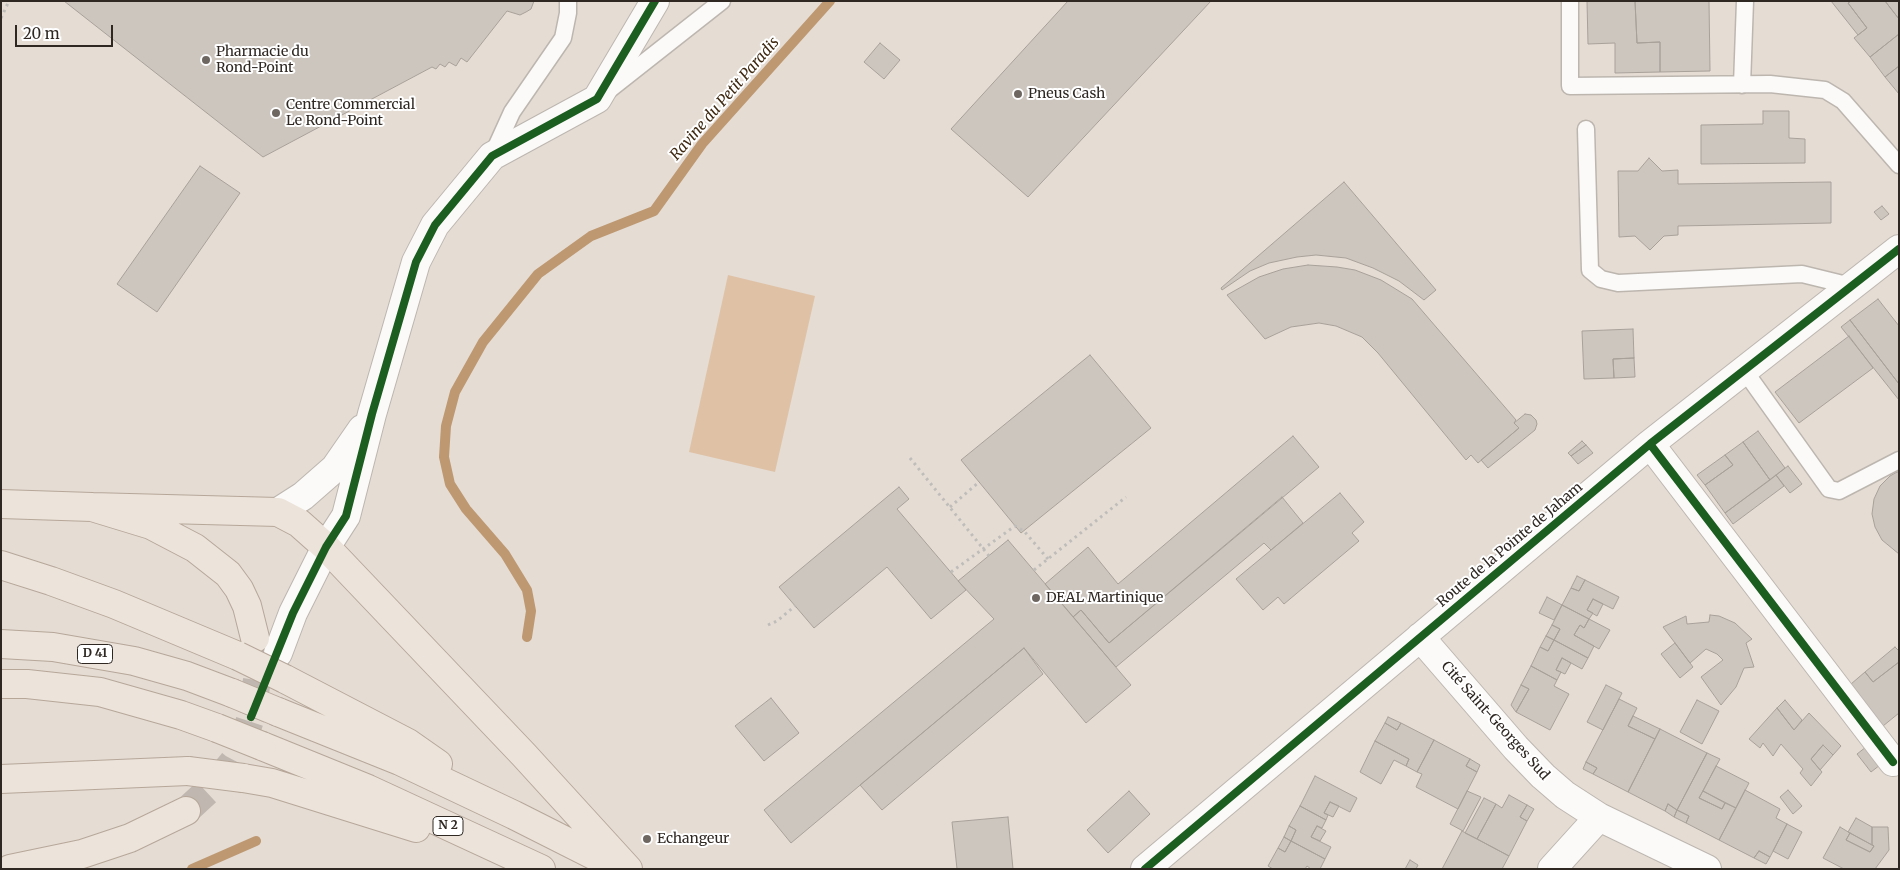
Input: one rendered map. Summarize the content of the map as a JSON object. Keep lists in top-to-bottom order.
{
  "streets": {
    "highway": ["D 41", "N 2"],
    "street": ["Route de la Pointe de Jaham", "Cité Saint-Georges Sud"]
  },
  "crossings": [
    ["Route de la Pointe de Jaham", "Cité Saint-Georges Sud"]
  ],
  "water": ["Ravine du Petit Paradis"],
  "places": [
    "Pharmacie du Rond-Point",
    "Pneus Cash",
    "Centre Commercial Le Rond-Point",
    "DEAL Martinique",
    "Echangeur"
  ],
  "scale_bar": "20 m"
}
